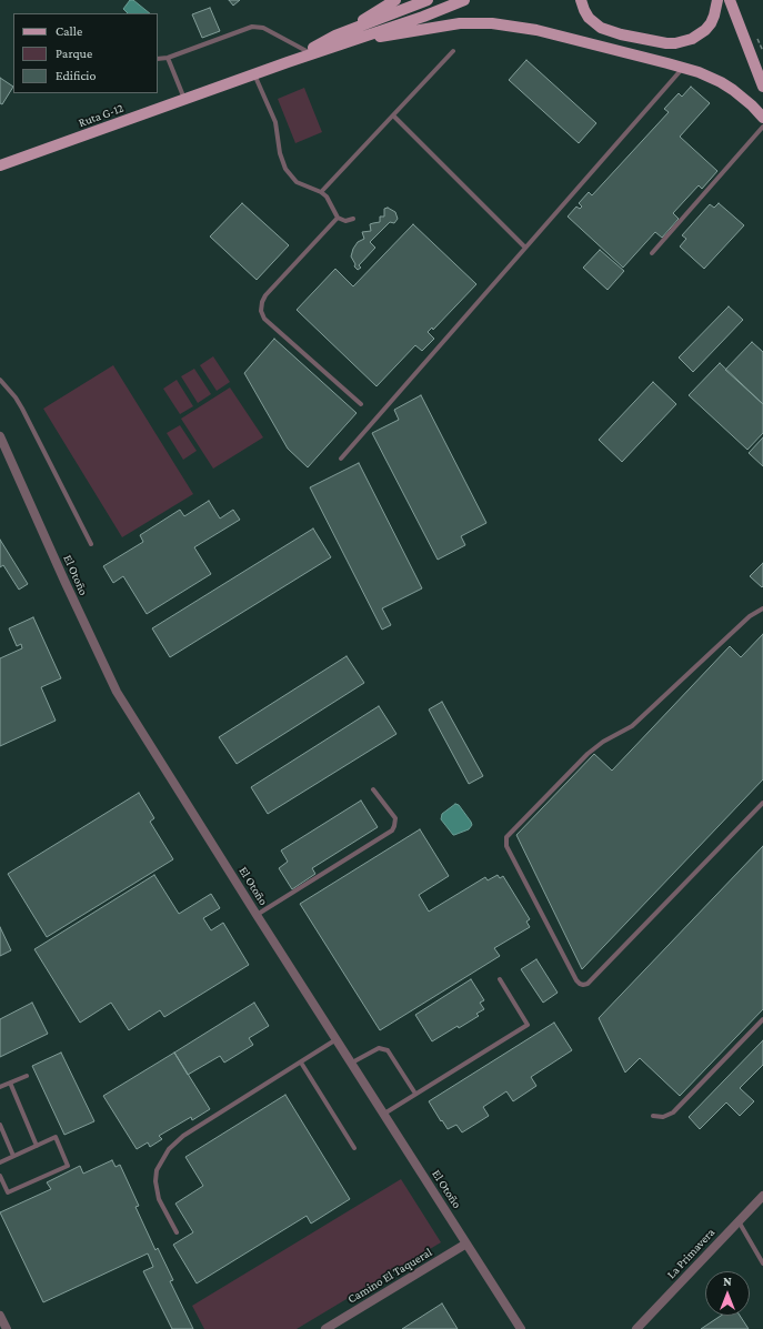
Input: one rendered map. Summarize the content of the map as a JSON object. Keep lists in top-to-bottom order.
{
  "streets": {
    "main road": ["Ruta G-12"],
    "street": ["El Otoño", "La Primavera", "Camino El Taqueral"]
  },
  "crossings": [
    ["El Otoño", "Camino El Taqueral"]
  ],
  "legend": ["Calle", "Parque", "Edificio"],
  "north": "top"
}
